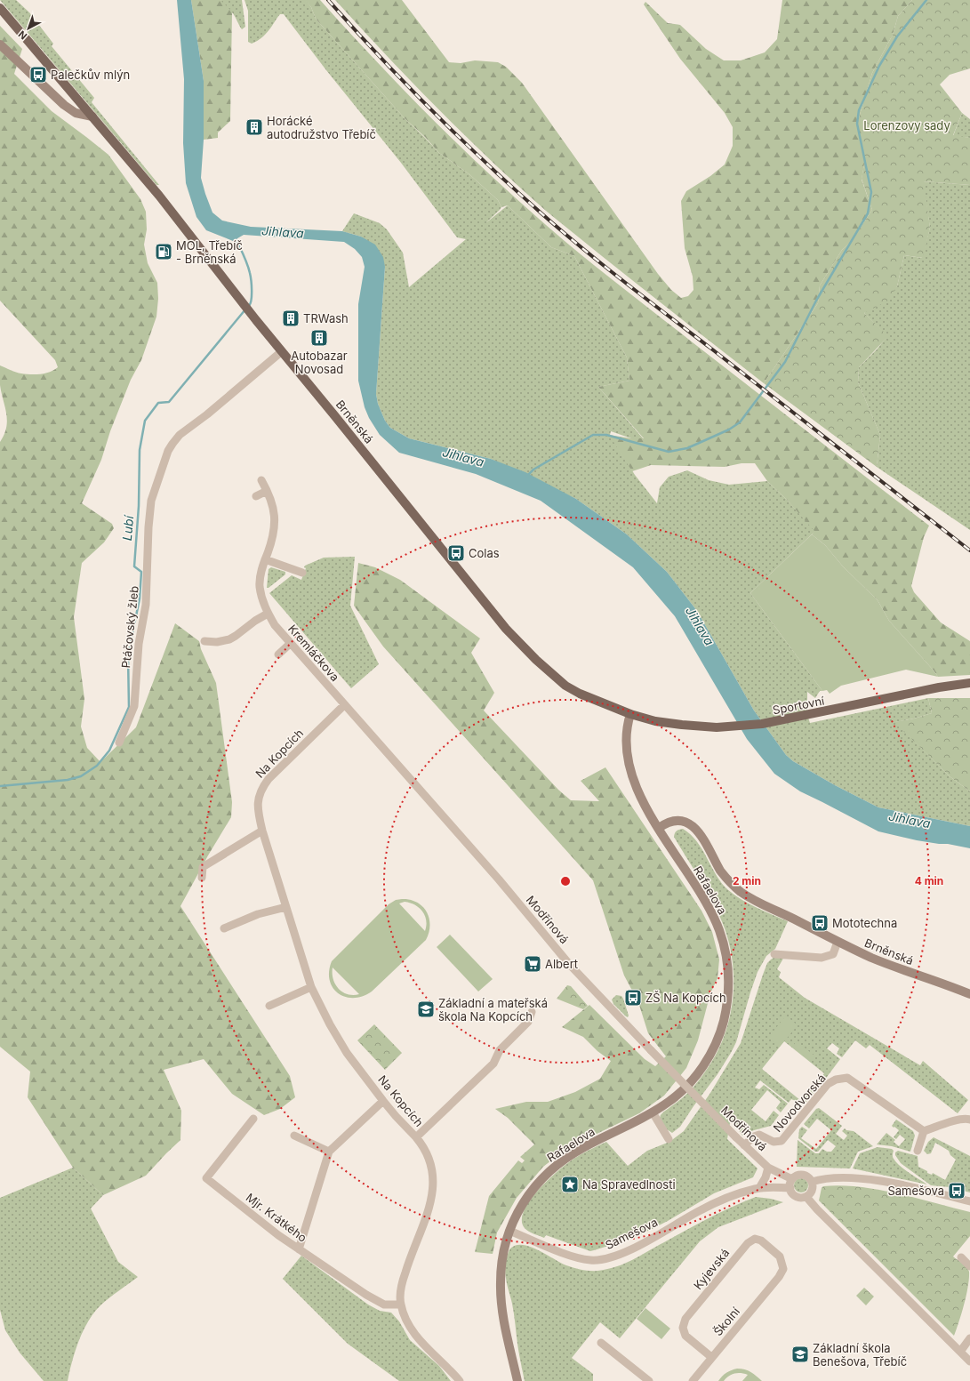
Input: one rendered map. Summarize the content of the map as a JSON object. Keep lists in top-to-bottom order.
{
  "streets": {
    "main road": ["Brněnská", "Sportovní", "Rafaelova"],
    "street": [
      "Ptáčovský žleb",
      "Kremláčkova",
      "Na Kopcích",
      "Modřínová",
      "Novodvorská",
      "Mjr. Krátkého",
      "Samešova",
      "Kyjevská",
      "Školní"
    ]
  },
  "crossings": [
    ["Brněnská", "Ptáčovský žleb"],
    ["Brněnská", "Sportovní"],
    ["Brněnská", "Rafaelova"],
    ["Kremláčkova", "Na Kopcích"],
    ["Kremláčkova", "Modřínová"],
    ["Na Kopcích", "Modřínová"],
    ["Rafaelova", "Samešova"],
    ["Modřínová", "Novodvorská"],
    ["Modřínová", "Samešova"],
    ["Kyjevská", "Školní"]
  ],
  "water": ["Jihlava", "Lubí"],
  "parks": ["Lorenzovy sady"],
  "places": {
    "bus stop": [
      "Palečkův mlýn",
      "Colas",
      "Mototechna",
      "ZŠ Na Kopcích",
      "Samešova"
    ],
    "building": ["Horácké autodružstvo Třebíč", "TRWash", "Autobazar Novosad"],
    "fuel station": ["MOL, Třebíč - Brněnská"],
    "supermarket": ["Albert"],
    "school or university": ["Základní a mateřská škola Na Kopcích", "Základní škola Benešova, Třebíč"],
    "place": ["Na Spravedlnosti"]
  },
  "north": "bottom left",
  "rings": ["2 min", "4 min"]
}
